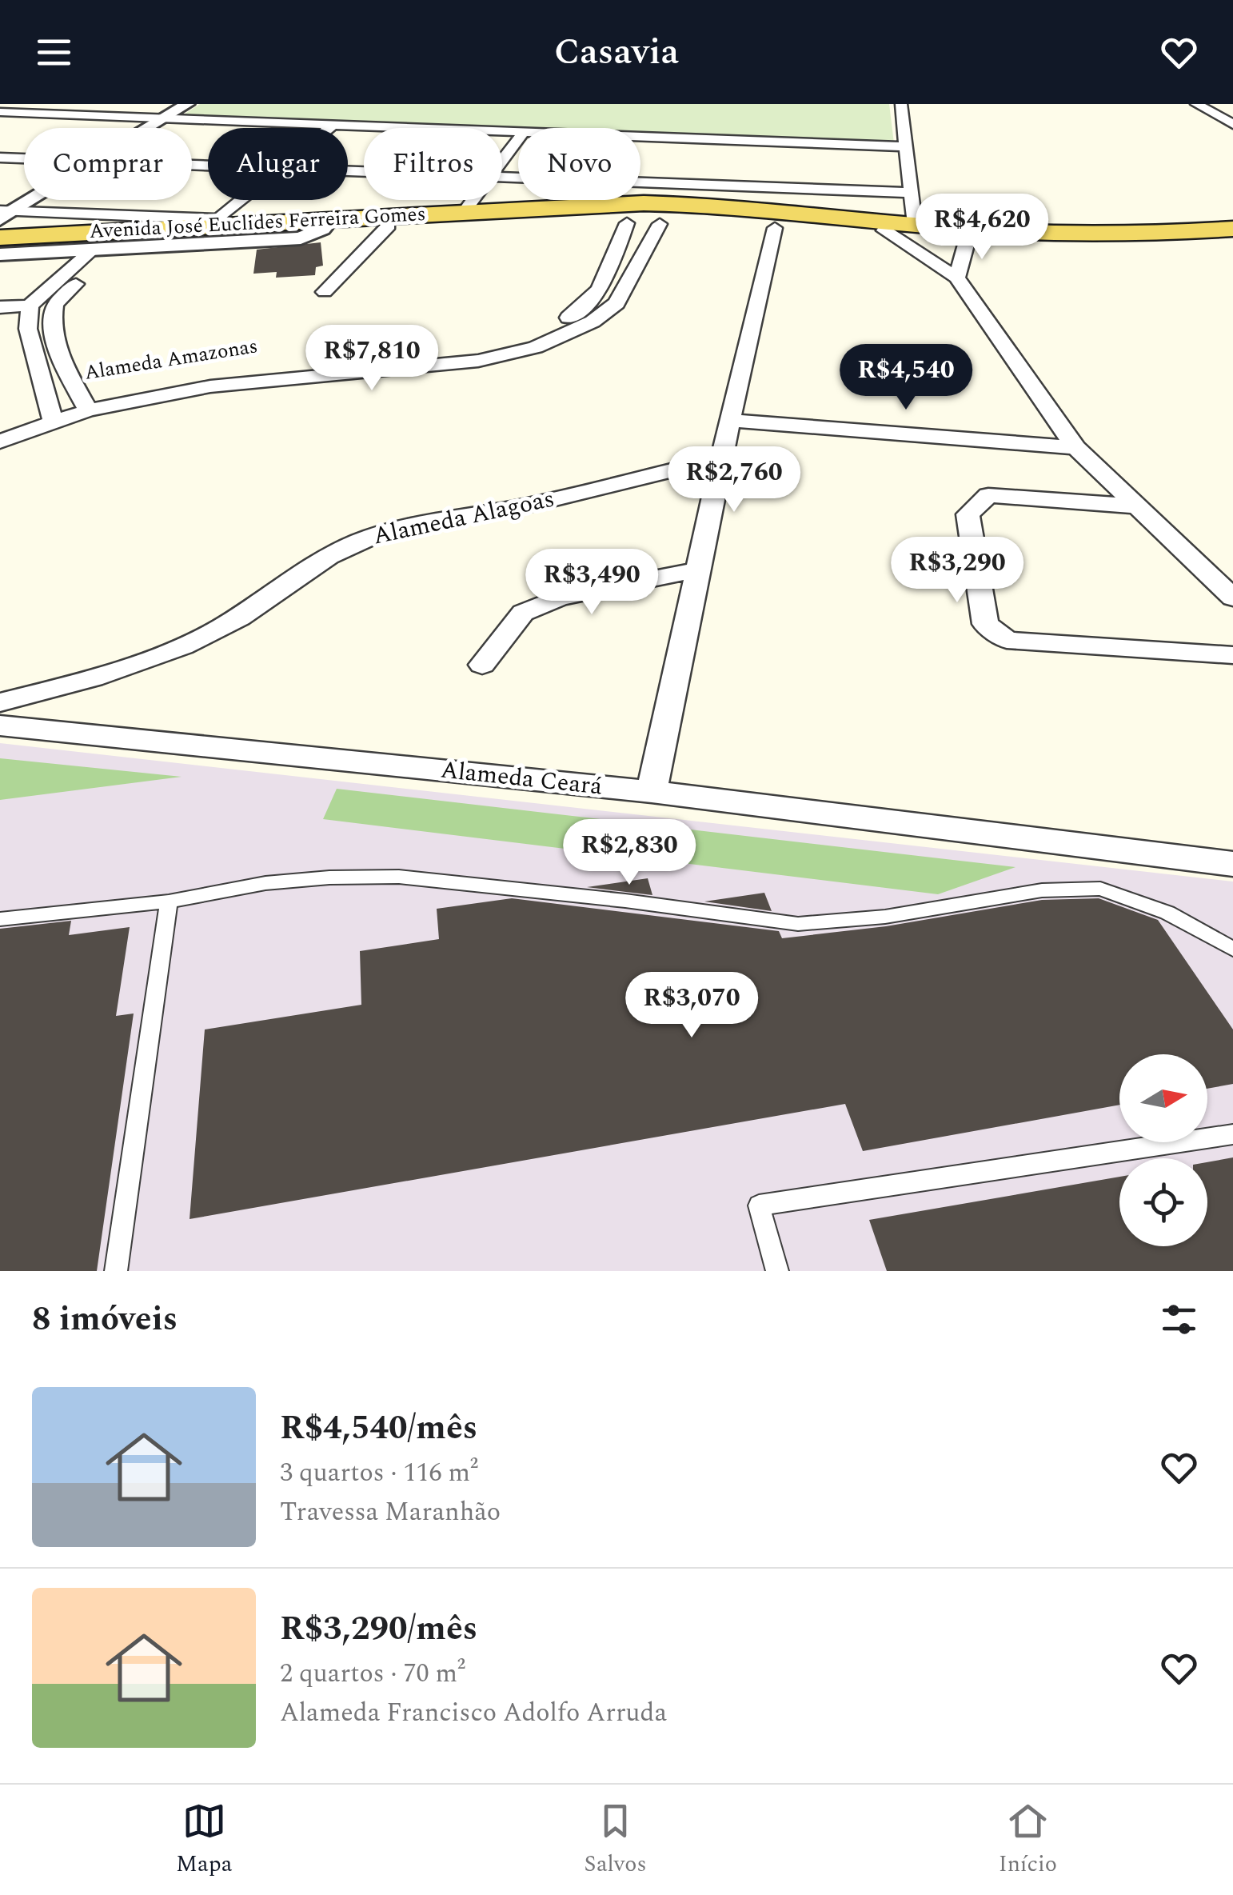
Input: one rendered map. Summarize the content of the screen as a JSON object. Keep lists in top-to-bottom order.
{
  "streets": {
    "main road": ["Avenida José Euclides Ferreira Gomes"],
    "street": ["Alameda Amazonas", "Alameda Alagoas", "Alameda Ceará"]
  },
  "crossings": [
    ["Avenida José Euclides Ferreira Gomes", "Alameda Amazonas"]
  ],
  "north": "right",
  "page": {
    "header": "Casavia",
    "chip": [
      "Comprar",
      "Alugar",
      "Filtros",
      "Novo"
    ],
    "price": [
      "R$4,620",
      "R$7,810",
      "R$4,540",
      "R$2,760",
      "R$3,290",
      "R$3,490",
      "R$2,830",
      "R$3,070"
    ],
    "heading": "8 imóveis",
    "list": [
      {
        "name": "R$4,540/mês",
        "note": "3 quartos · 116 m² · Travessa Maranhão"
      },
      {
        "name": "R$3,290/mês",
        "note": "2 quartos · 70 m² · Alameda Francisco Adolfo Arruda"
      }
    ],
    "tabs": ["Mapa", "Salvos", "Início"]
  }
}
